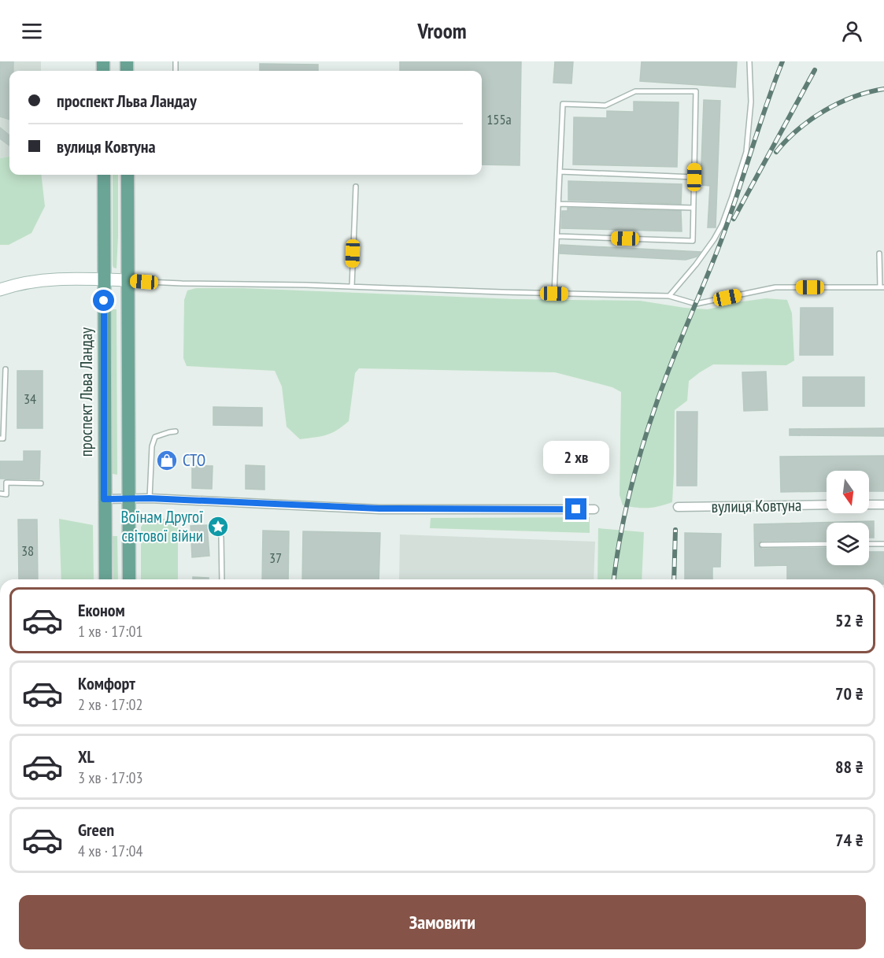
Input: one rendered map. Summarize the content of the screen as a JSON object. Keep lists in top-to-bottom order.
{
  "streets": {
    "main road": ["проспект Льва Ландау"],
    "street": ["вулиця Ковтуна"]
  },
  "places": {
    "shop": ["СТО"],
    "place": ["Воїнам Другої світової війни"]
  },
  "house_numbers": [
    "155а",
    "34",
    "38",
    "37"
  ],
  "north": "bottom",
  "page": {
    "header": "Vroom",
    "banner": ["проспект Льва Ландау", "вулиця Ковтуна"],
    "bubble": "2 хв",
    "list": [
      {
        "name": "Економ",
        "note": "1 хв · 17:01",
        "value": "52 ₴"
      },
      {
        "name": "Комфорт",
        "note": "2 хв · 17:02",
        "value": "70 ₴"
      },
      {
        "name": "XL",
        "note": "3 хв · 17:03",
        "value": "88 ₴"
      },
      {
        "name": "Green",
        "note": "4 хв · 17:04",
        "value": "74 ₴"
      }
    ],
    "buttons": "Замовити"
  }
}
